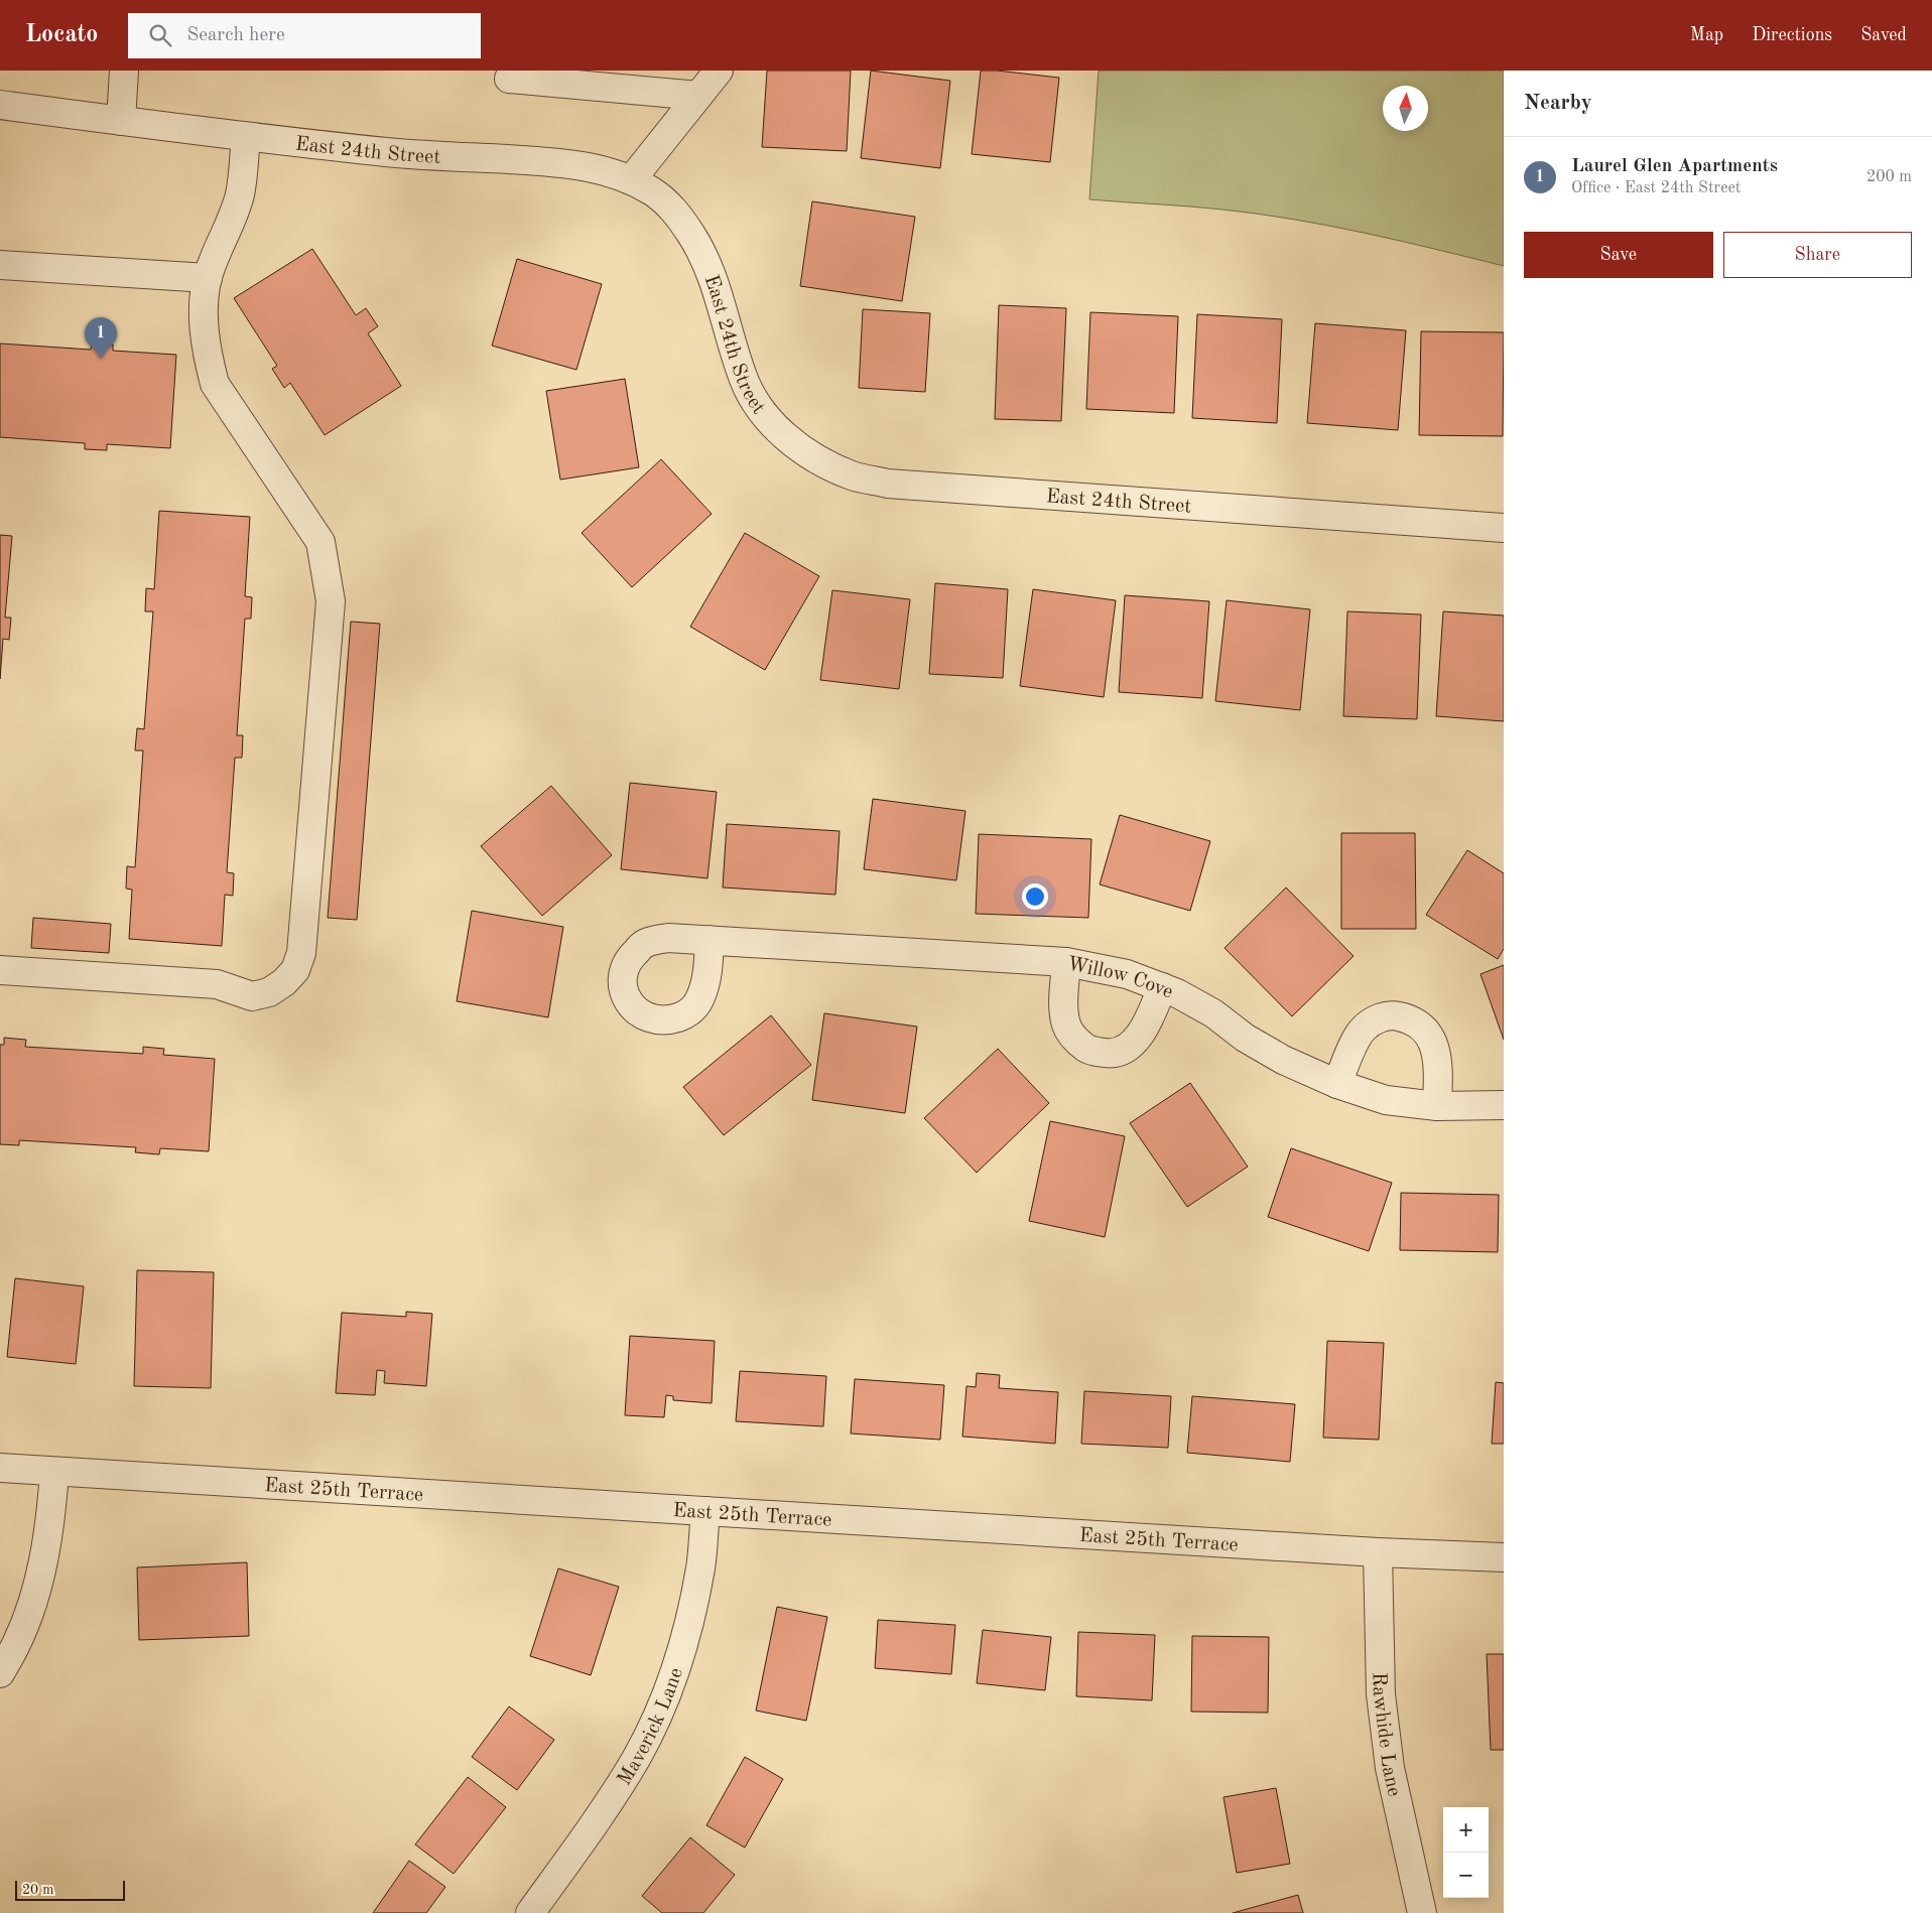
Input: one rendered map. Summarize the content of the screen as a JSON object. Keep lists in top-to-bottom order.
{
  "streets": {
    "street": [
      "East 24th Street",
      "Willow Cove",
      "East 25th Terrace",
      "Maverick Lane",
      "Rawhide Lane"
    ]
  },
  "crossings": [
    ["East 25th Terrace", "Maverick Lane"],
    ["East 25th Terrace", "Rawhide Lane"]
  ],
  "scale_bar": "20 m",
  "north": "top",
  "page": {
    "header": "Locato",
    "search": "Search here",
    "nav": ["Map", "Directions", "Saved"],
    "heading": "Nearby",
    "list": [
      {
        "mark": "1",
        "name": "Laurel Glen Apartments",
        "note": "Office · East 24th Street",
        "value": "200 m"
      }
    ],
    "buttons": ["Save", "Share"],
    "pins": "1",
    "map_buttons": ["+", "−"],
    "scale": "20 m"
  }
}
